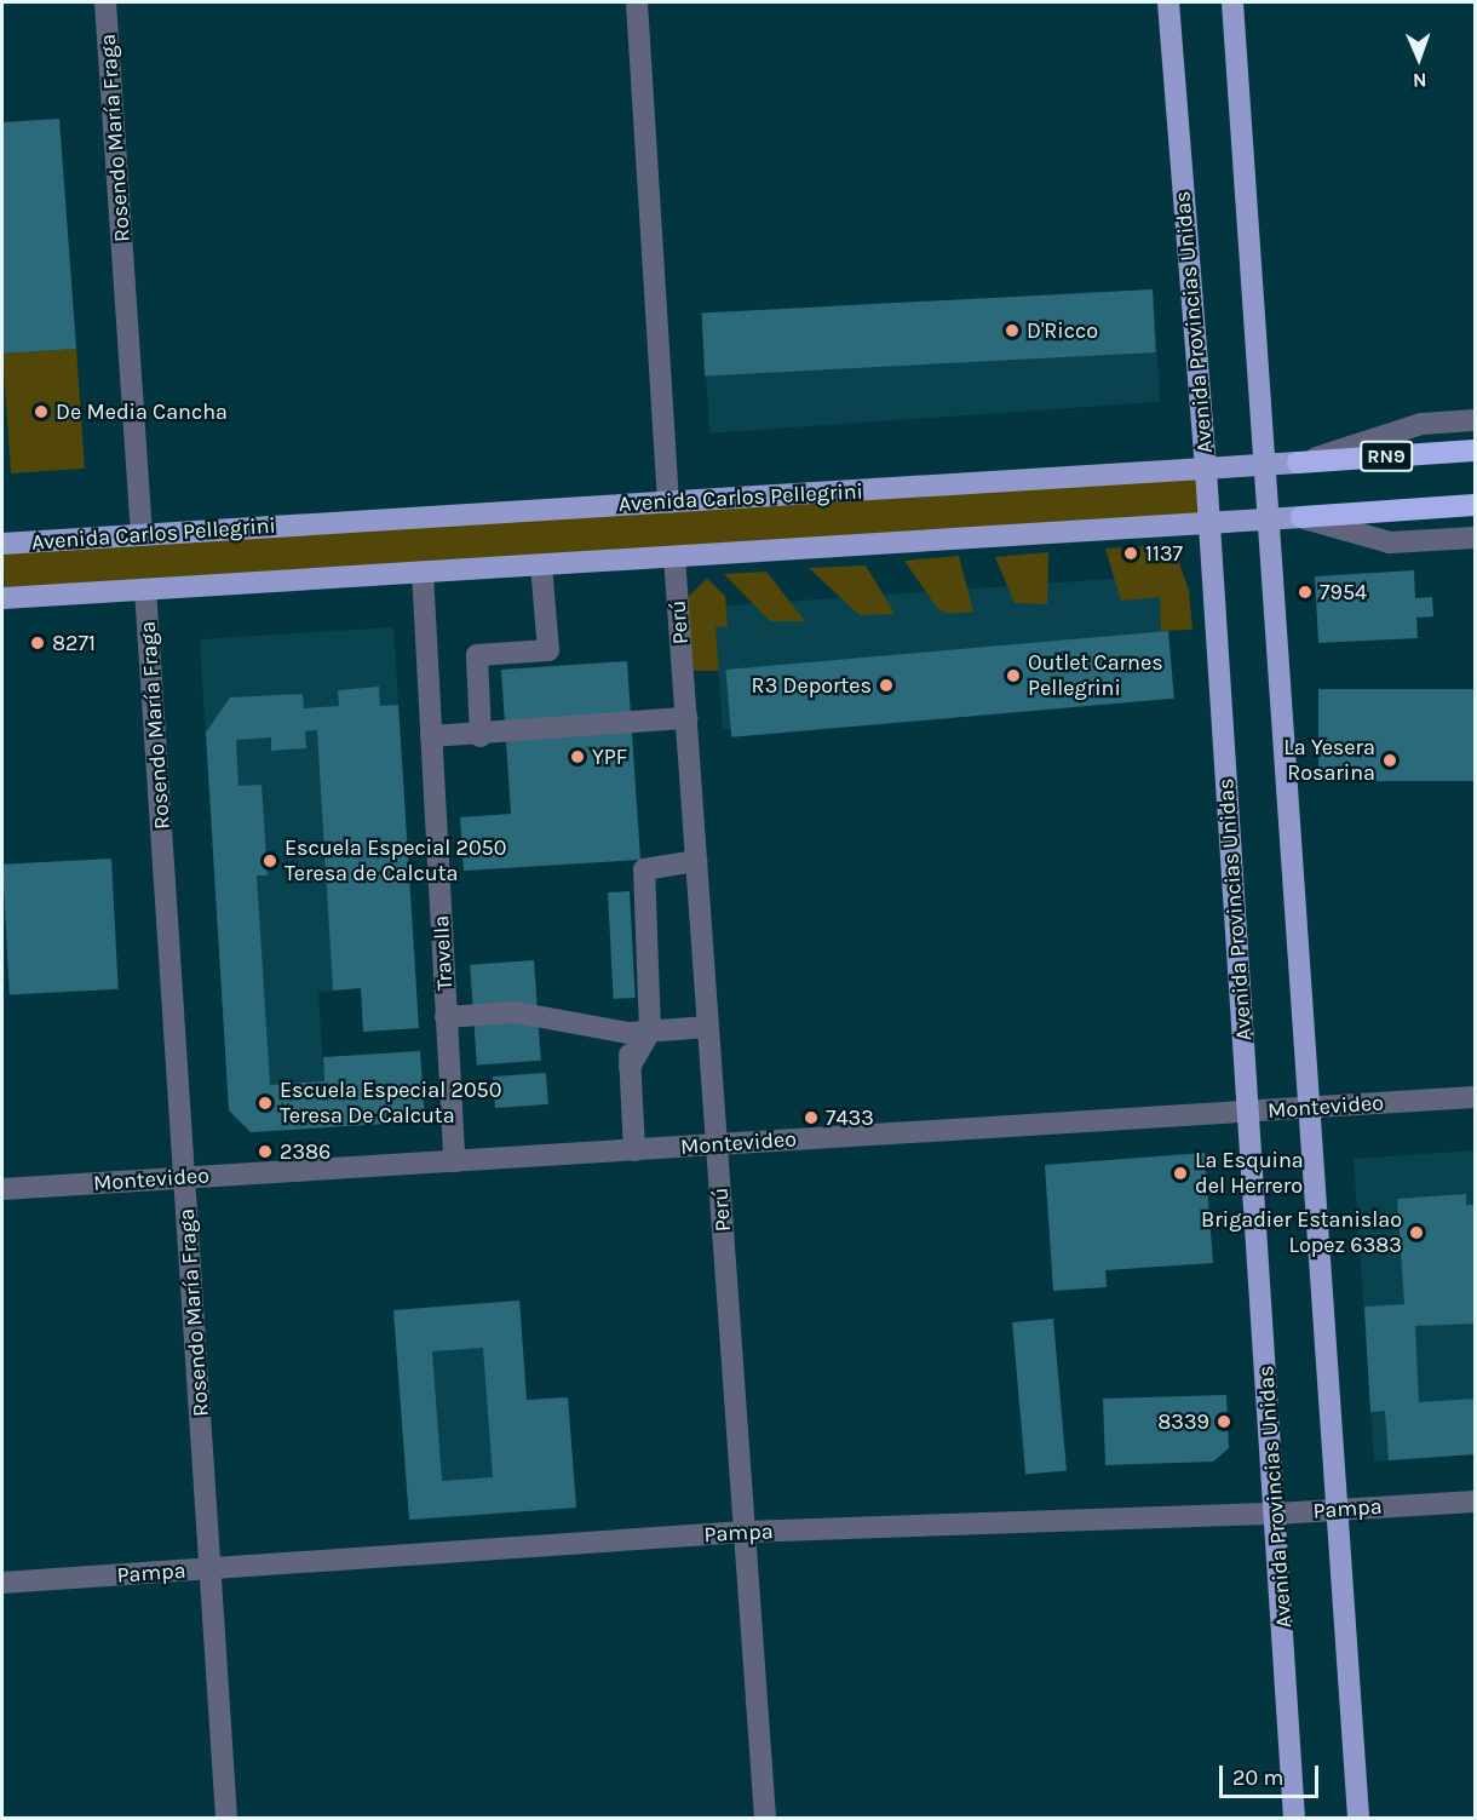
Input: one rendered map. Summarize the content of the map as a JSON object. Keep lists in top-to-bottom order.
{
  "streets": {
    "highway": ["RN9"],
    "main road": ["Avenida Provincias Unidas", "Avenida Carlos Pellegrini"],
    "street": [
      "Rosendo María Fraga",
      "Perú",
      "Travella",
      "Montevideo",
      "Pampa"
    ]
  },
  "crossings": [
    ["Rosendo María Fraga", "Avenida Carlos Pellegrini"],
    ["Rosendo María Fraga", "Montevideo"],
    ["Rosendo María Fraga", "Pampa"],
    ["Avenida Provincias Unidas", "Avenida Carlos Pellegrini"],
    ["Avenida Provincias Unidas", "Montevideo"],
    ["Avenida Provincias Unidas", "Pampa"],
    ["RN9", "Avenida Carlos Pellegrini"],
    ["Perú", "Montevideo"],
    ["Perú", "Pampa"],
    ["Travella", "Montevideo"]
  ],
  "places": [
    "D'Ricco",
    "De Media Cancha",
    "1137",
    "7954",
    "8271",
    "Outlet Carnes Pellegrini",
    "R3 Deportes",
    "YPF",
    "La Yesera Rosarina",
    "Escuela Especial 2050 Teresa de Calcuta",
    "Escuela Especial 2050 Teresa De Calcuta",
    "7433",
    "2386",
    "La Esquina del Herrero",
    "Brigadier Estanislao Lopez 6383",
    "8339"
  ],
  "scale_bar": "20 m",
  "north": "bottom"
}
